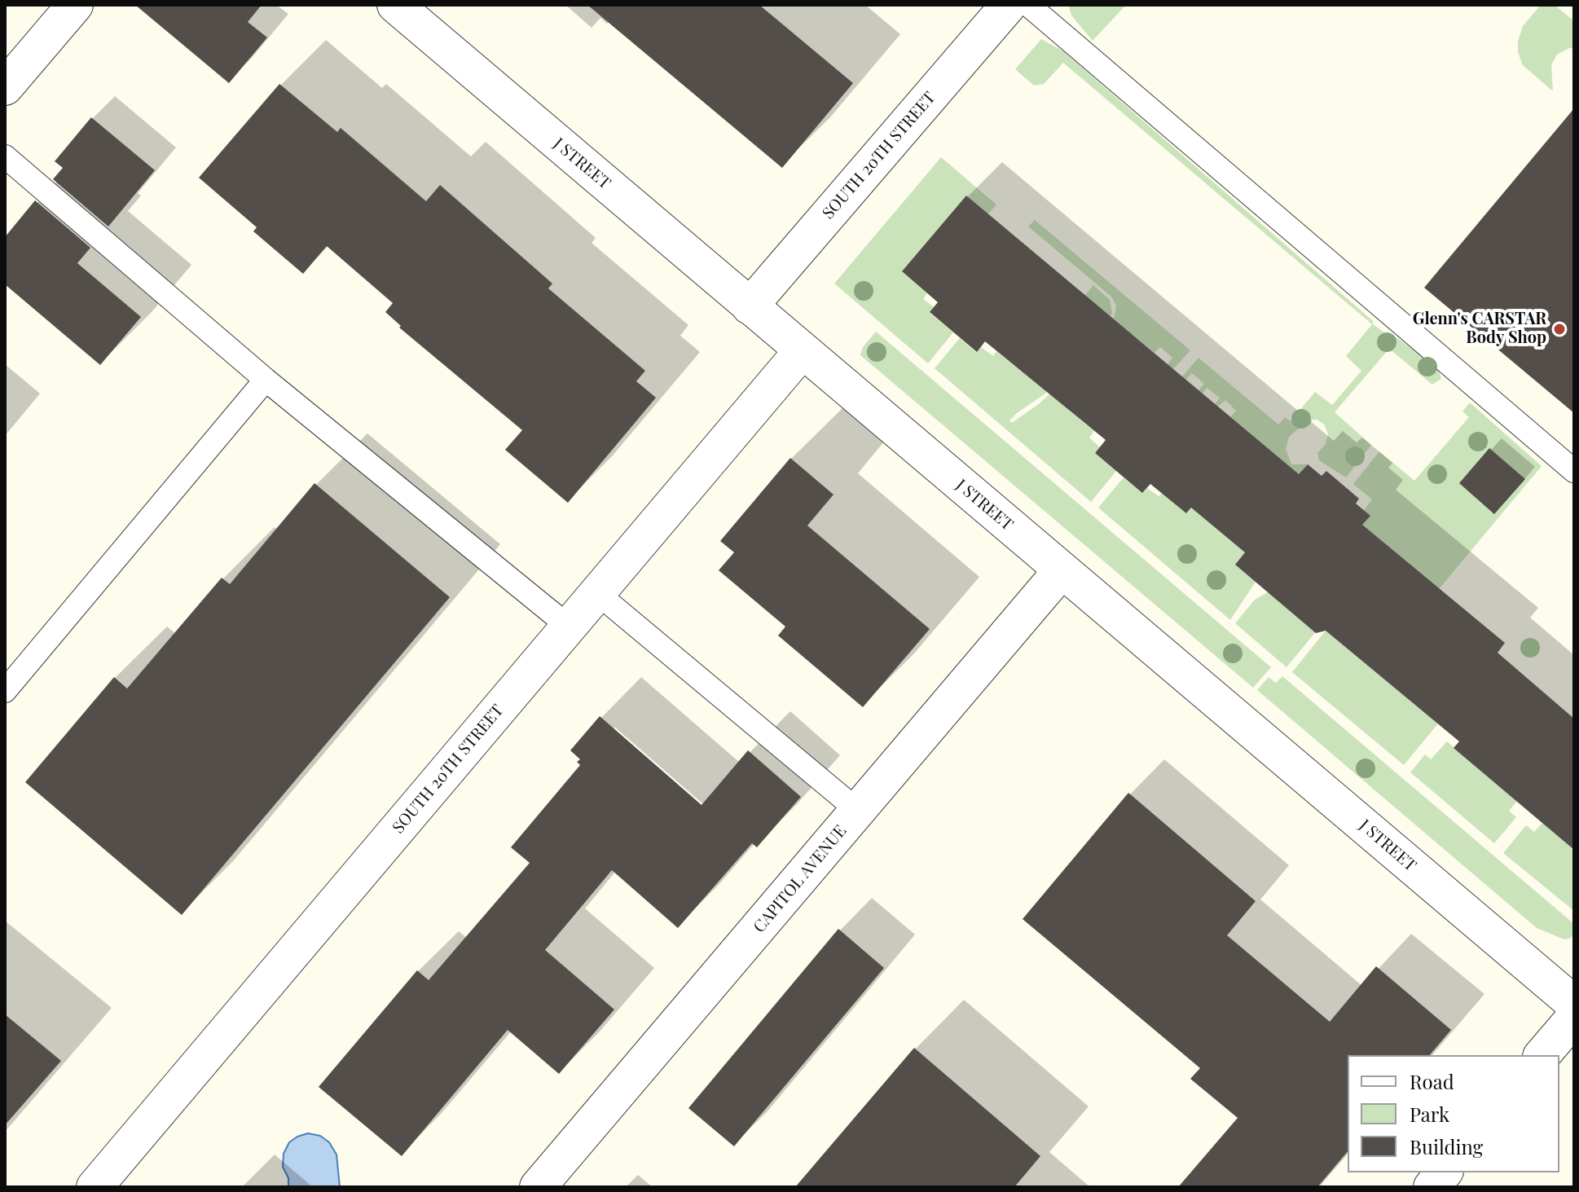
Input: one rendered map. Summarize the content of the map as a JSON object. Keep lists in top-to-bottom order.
{
  "streets": {
    "street": ["SOUTH 20TH STREET", "J STREET", "CAPITOL AVENUE"]
  },
  "crossings": [
    ["SOUTH 20TH STREET", "J STREET"],
    ["J STREET", "CAPITOL AVENUE"]
  ],
  "places": ["Glenn's CARSTAR Body Shop"],
  "legend": ["Road", "Park", "Building"]
}
